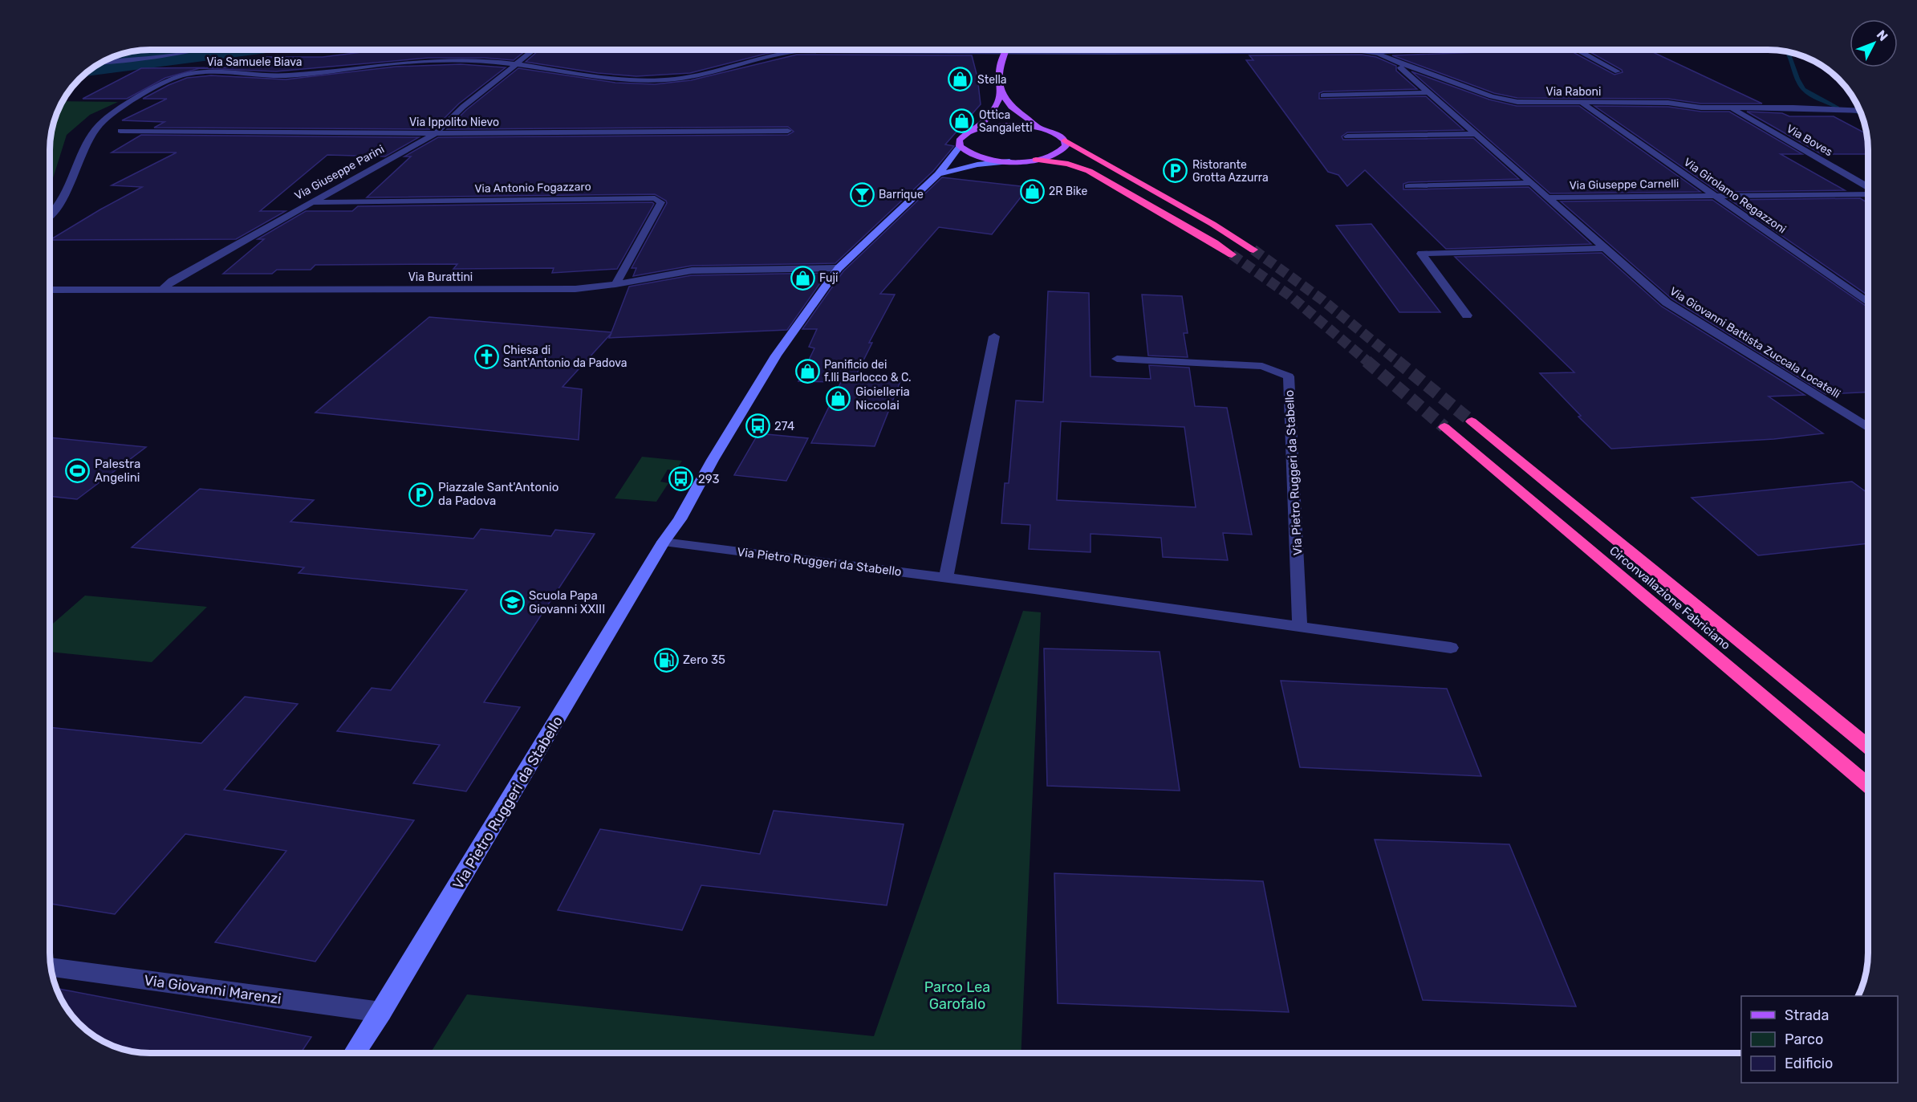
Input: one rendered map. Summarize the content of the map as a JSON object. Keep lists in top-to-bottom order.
{
  "streets": {
    "highway": ["Circonvallazione Fabriciano"],
    "main road": ["Via Pietro Ruggeri da Stabello"],
    "street": [
      "Via Samuele Biava",
      "Via Raboni",
      "Via Ippolito Nievo",
      "Via Boves",
      "Via Giuseppe Parini",
      "Via Giuseppe Carnelli",
      "Via Antonio Fogazzaro",
      "Via Girolamo Regazzoni",
      "Via Burattini",
      "Via Giovanni Battista Zuccala Locatelli",
      "Via Giovanni Marenzi"
    ]
  },
  "crossings": [
    ["Via Samuele Biava", "Via Raboni"],
    ["Via Samuele Biava", "Via Giuseppe Parini"],
    ["Via Raboni", "Via Boves"],
    ["Via Raboni", "Via Girolamo Regazzoni"],
    ["Via Raboni", "Via Giovanni Battista Zuccala Locatelli"],
    ["Via Ippolito Nievo", "Via Giuseppe Parini"],
    ["Via Giuseppe Parini", "Via Antonio Fogazzaro"],
    ["Via Giuseppe Parini", "Via Burattini"],
    ["Via Giuseppe Carnelli", "Via Girolamo Regazzoni"],
    ["Via Giuseppe Carnelli", "Via Giovanni Battista Zuccala Locatelli"],
    ["Via Antonio Fogazzaro", "Via Burattini"],
    ["Via Burattini", "Via Pietro Ruggeri da Stabello"],
    ["Via Pietro Ruggeri da Stabello", "Via Giovanni Marenzi"]
  ],
  "parks": ["Parco Lea Garofalo"],
  "places": {
    "shop": [
      "Stella",
      "Ottica Sangaletti",
      "2R Bike",
      "Fuji",
      "Panificio dei f.lli Barlocco & C.",
      "Gioielleria Niccolai"
    ],
    "parking": ["Ristorante Grotta Azzurra", "Piazzale Sant'Antonio da Padova"],
    "bar": ["Barrique"],
    "church": ["Chiesa di Sant'Antonio da Padova"],
    "bus stop": ["274", "293"],
    "sports": ["Palestra Angelini"],
    "school or university": ["Scuola Papa Giovanni XXIII"],
    "fuel station": ["Zero 35"]
  },
  "legend": ["Strada", "Parco", "Edificio"],
  "north": "top right"
}
